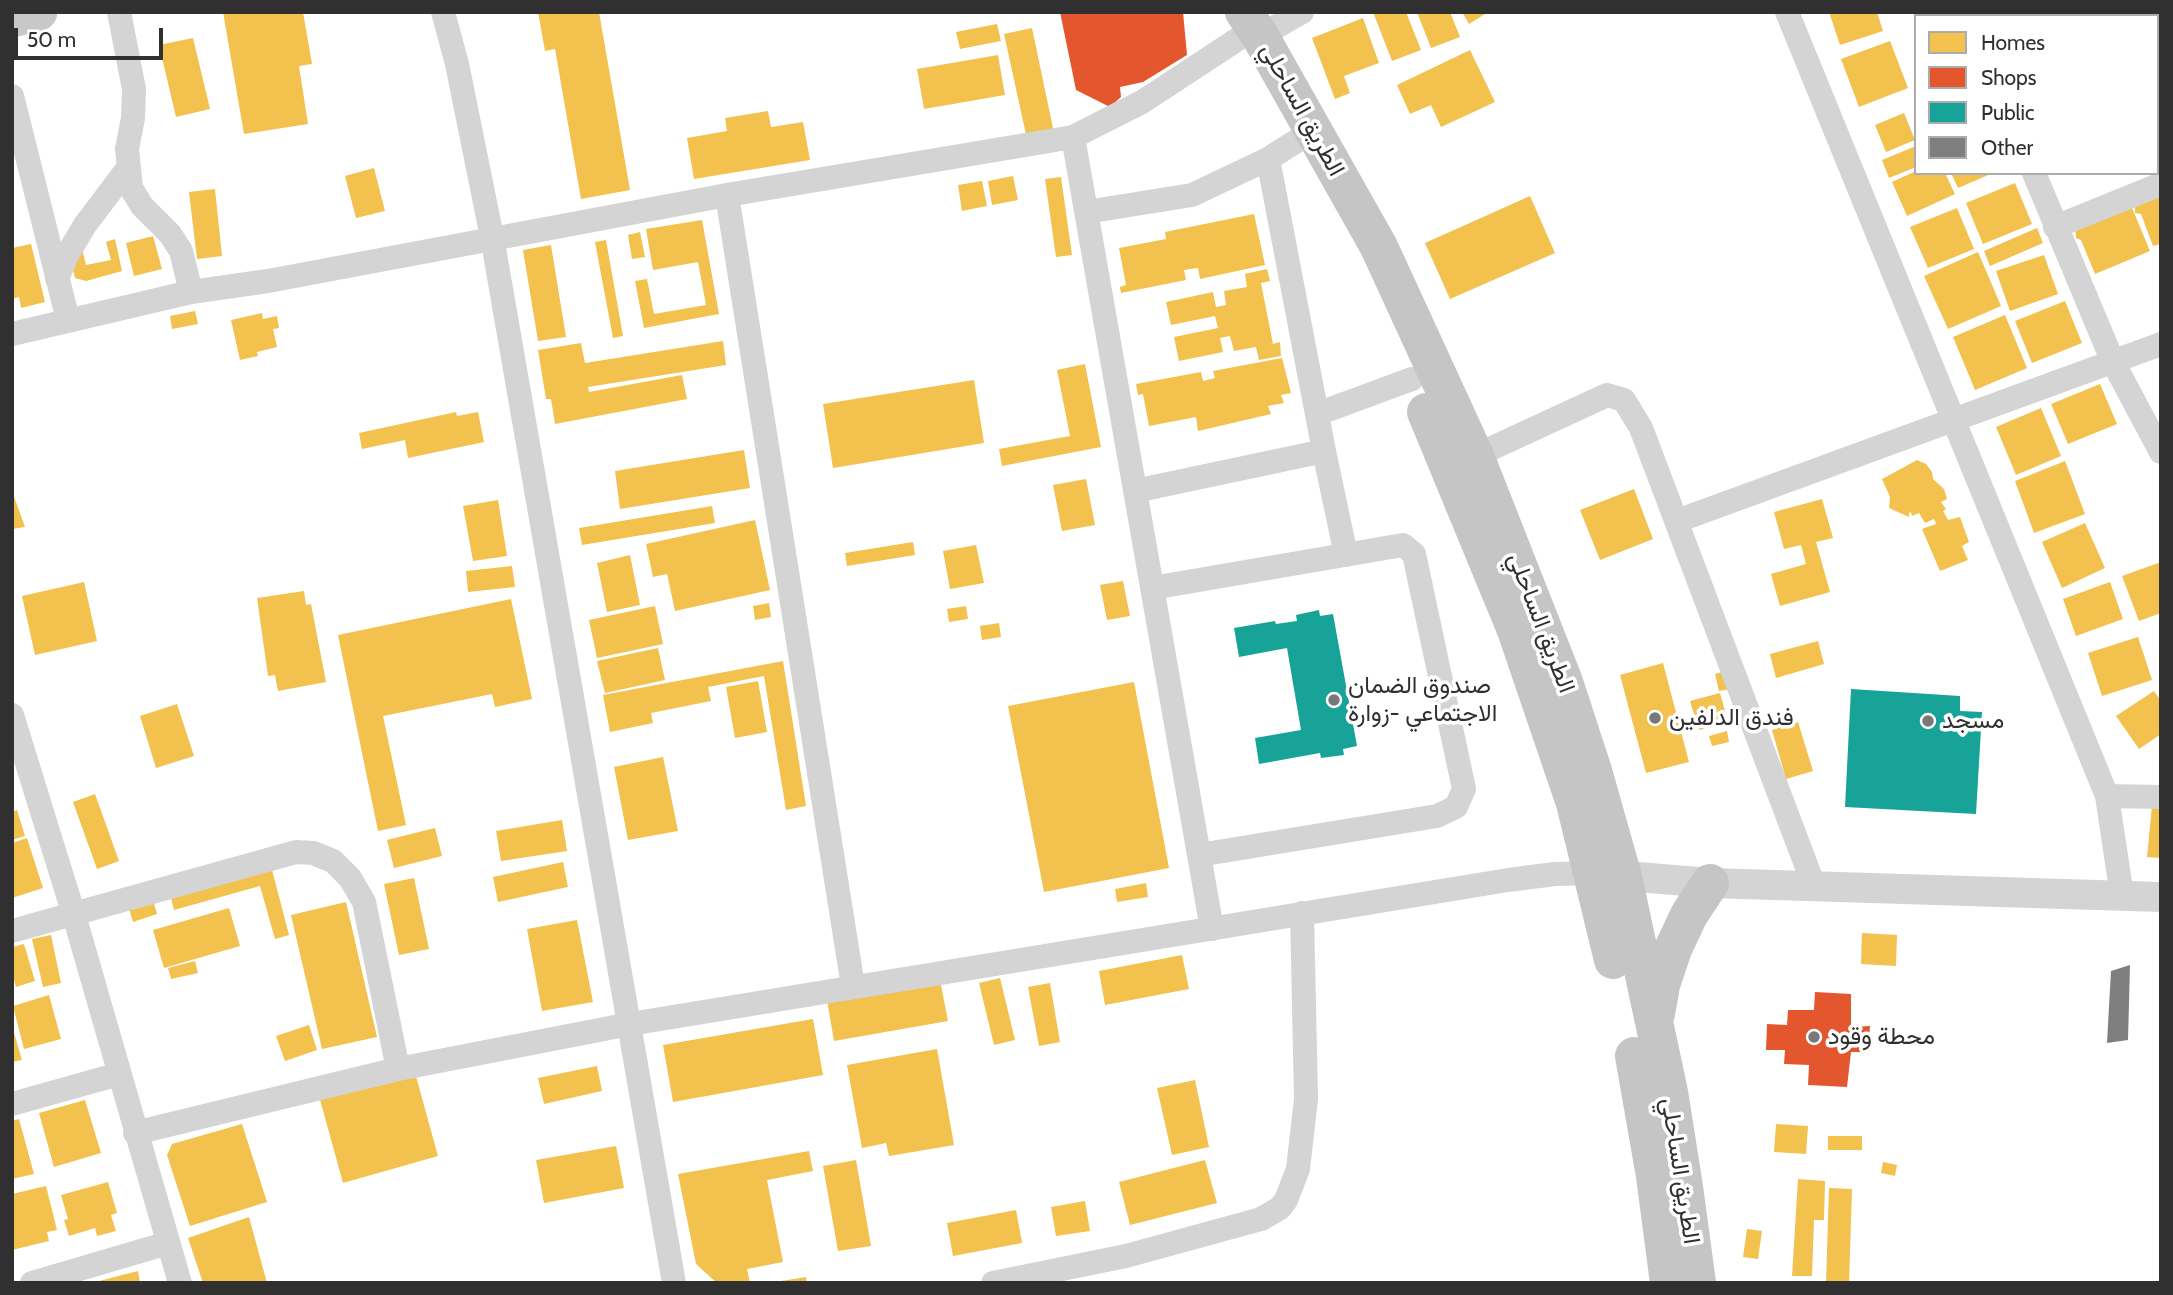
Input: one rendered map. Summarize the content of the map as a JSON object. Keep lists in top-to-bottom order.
{
  "streets": {
    "highway": ["الطريق الساحلي"]
  },
  "places": [
    "صندوق الضمان الاجتماعي -زوارة",
    "فندق الدلفين",
    "مسجد",
    "محطة وقود"
  ],
  "legend": [
    "Homes",
    "Shops",
    "Public",
    "Other"
  ],
  "scale_bar": "50 m"
}
